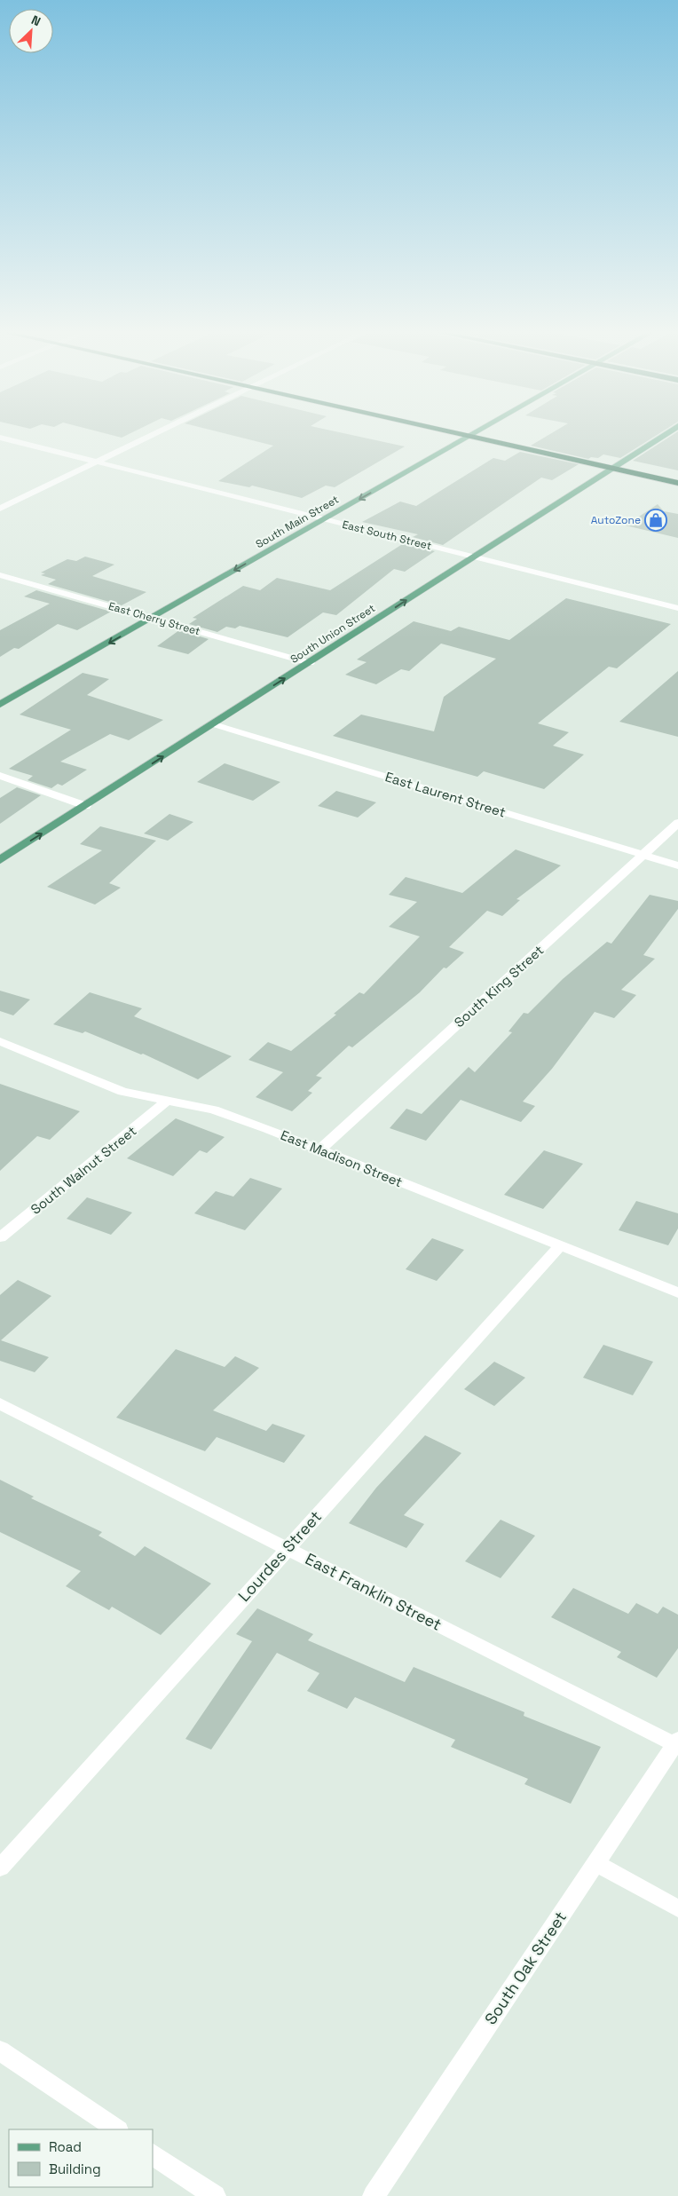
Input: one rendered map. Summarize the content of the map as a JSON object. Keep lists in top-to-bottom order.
{
  "streets": {
    "main road": ["South Main Street", "South Union Street"],
    "street": [
      "East South Street",
      "East Cherry Street",
      "East Laurent Street",
      "South King Street",
      "East Madison Street",
      "South Walnut Street",
      "Lourdes Street",
      "East Franklin Street",
      "South Oak Street"
    ]
  },
  "crossings": [
    ["South Main Street", "East South Street"],
    ["South Main Street", "East Cherry Street"],
    ["East South Street", "South Union Street"],
    ["East Cherry Street", "South Union Street"],
    ["South Union Street", "East Laurent Street"],
    ["East Laurent Street", "South King Street"],
    ["South King Street", "East Madison Street"],
    ["East Madison Street", "South Walnut Street"],
    ["East Madison Street", "Lourdes Street"],
    ["Lourdes Street", "East Franklin Street"],
    ["East Franklin Street", "South Oak Street"]
  ],
  "one_way": ["South Main Street", "South Union Street"],
  "places": {
    "shop": ["AutoZone"]
  },
  "legend": ["Road", "Building"],
  "north": "top right"
}
